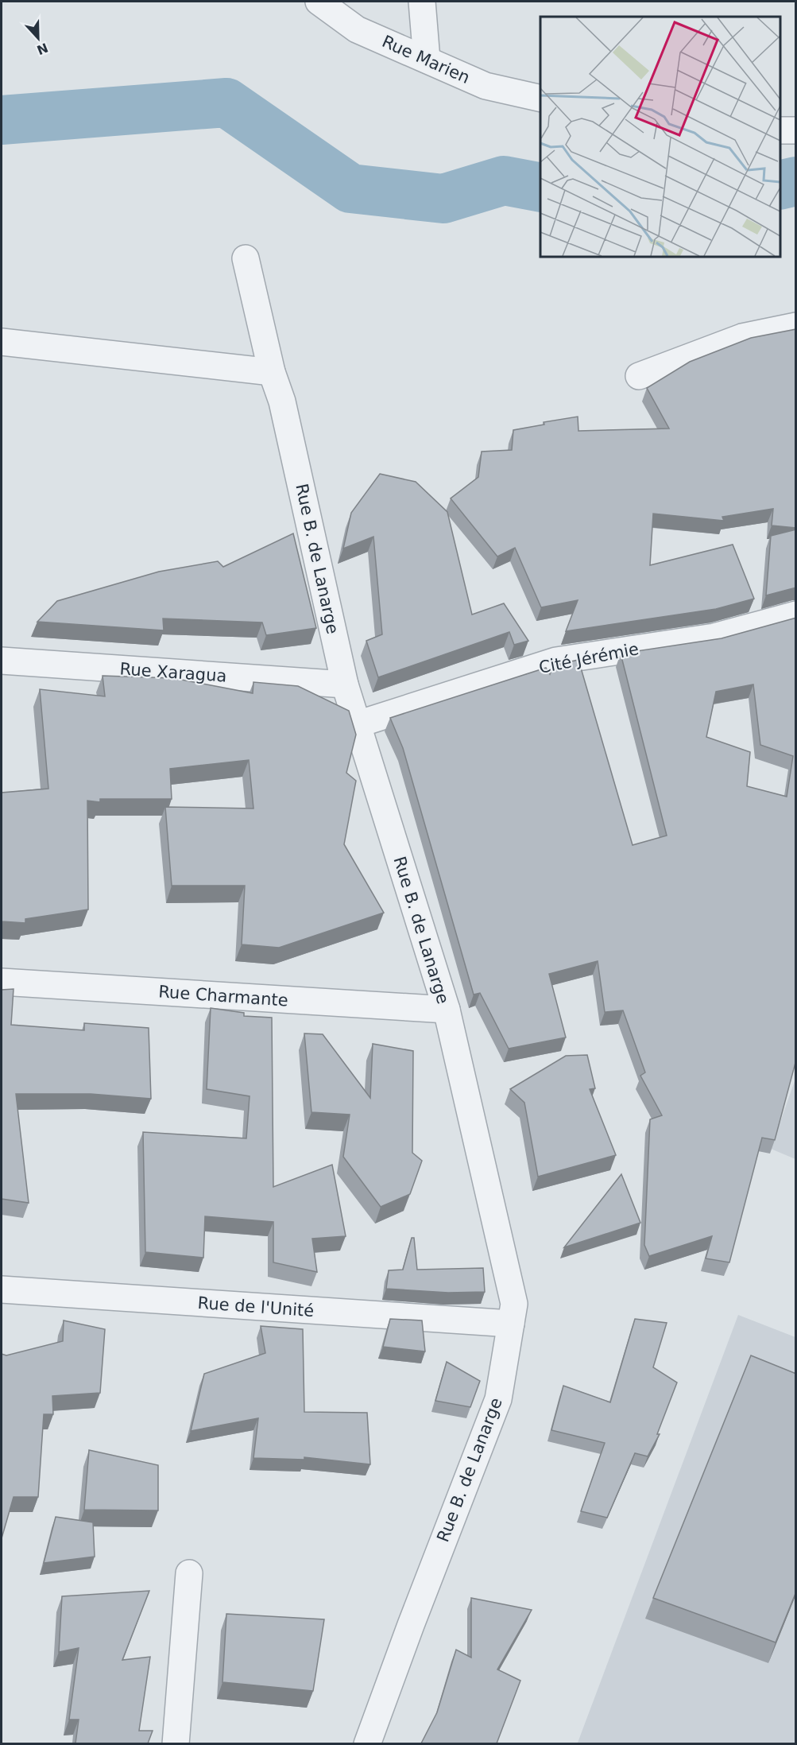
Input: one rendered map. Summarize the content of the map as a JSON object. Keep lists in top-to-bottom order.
{
  "streets": {
    "street": [
      "Rue Marien",
      "Rue B. de Lanarge",
      "Cité Jérémie",
      "Rue Xaragua",
      "Rue Charmante",
      "Rue de l'Unité"
    ]
  },
  "crossings": [
    ["Rue B. de Lanarge", "Cité Jérémie"],
    ["Rue B. de Lanarge", "Rue Xaragua"],
    ["Rue B. de Lanarge", "Rue Charmante"],
    ["Rue B. de Lanarge", "Rue de l'Unité"]
  ],
  "north": "bottom"
}
